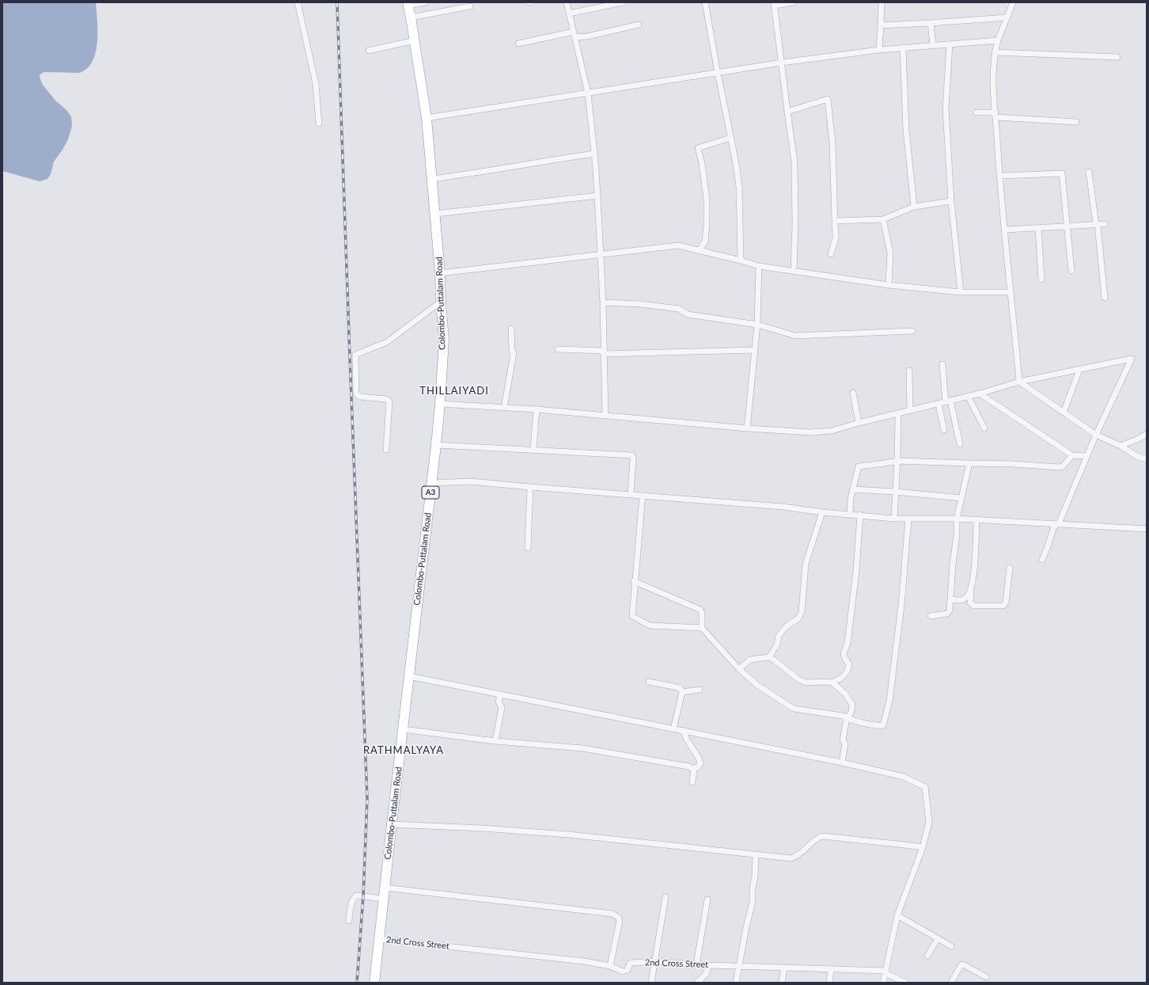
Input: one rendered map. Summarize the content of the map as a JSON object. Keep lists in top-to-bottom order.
{
  "streets": {
    "highway": ["Colombo-Puttalam Road", "A3"],
    "street": ["2nd Cross Street"]
  },
  "crossings": [
    ["Colombo-Puttalam Road", "2nd Cross Street"]
  ],
  "districts": ["THILLAIYADI", "RATHMALYAYA"]
}
